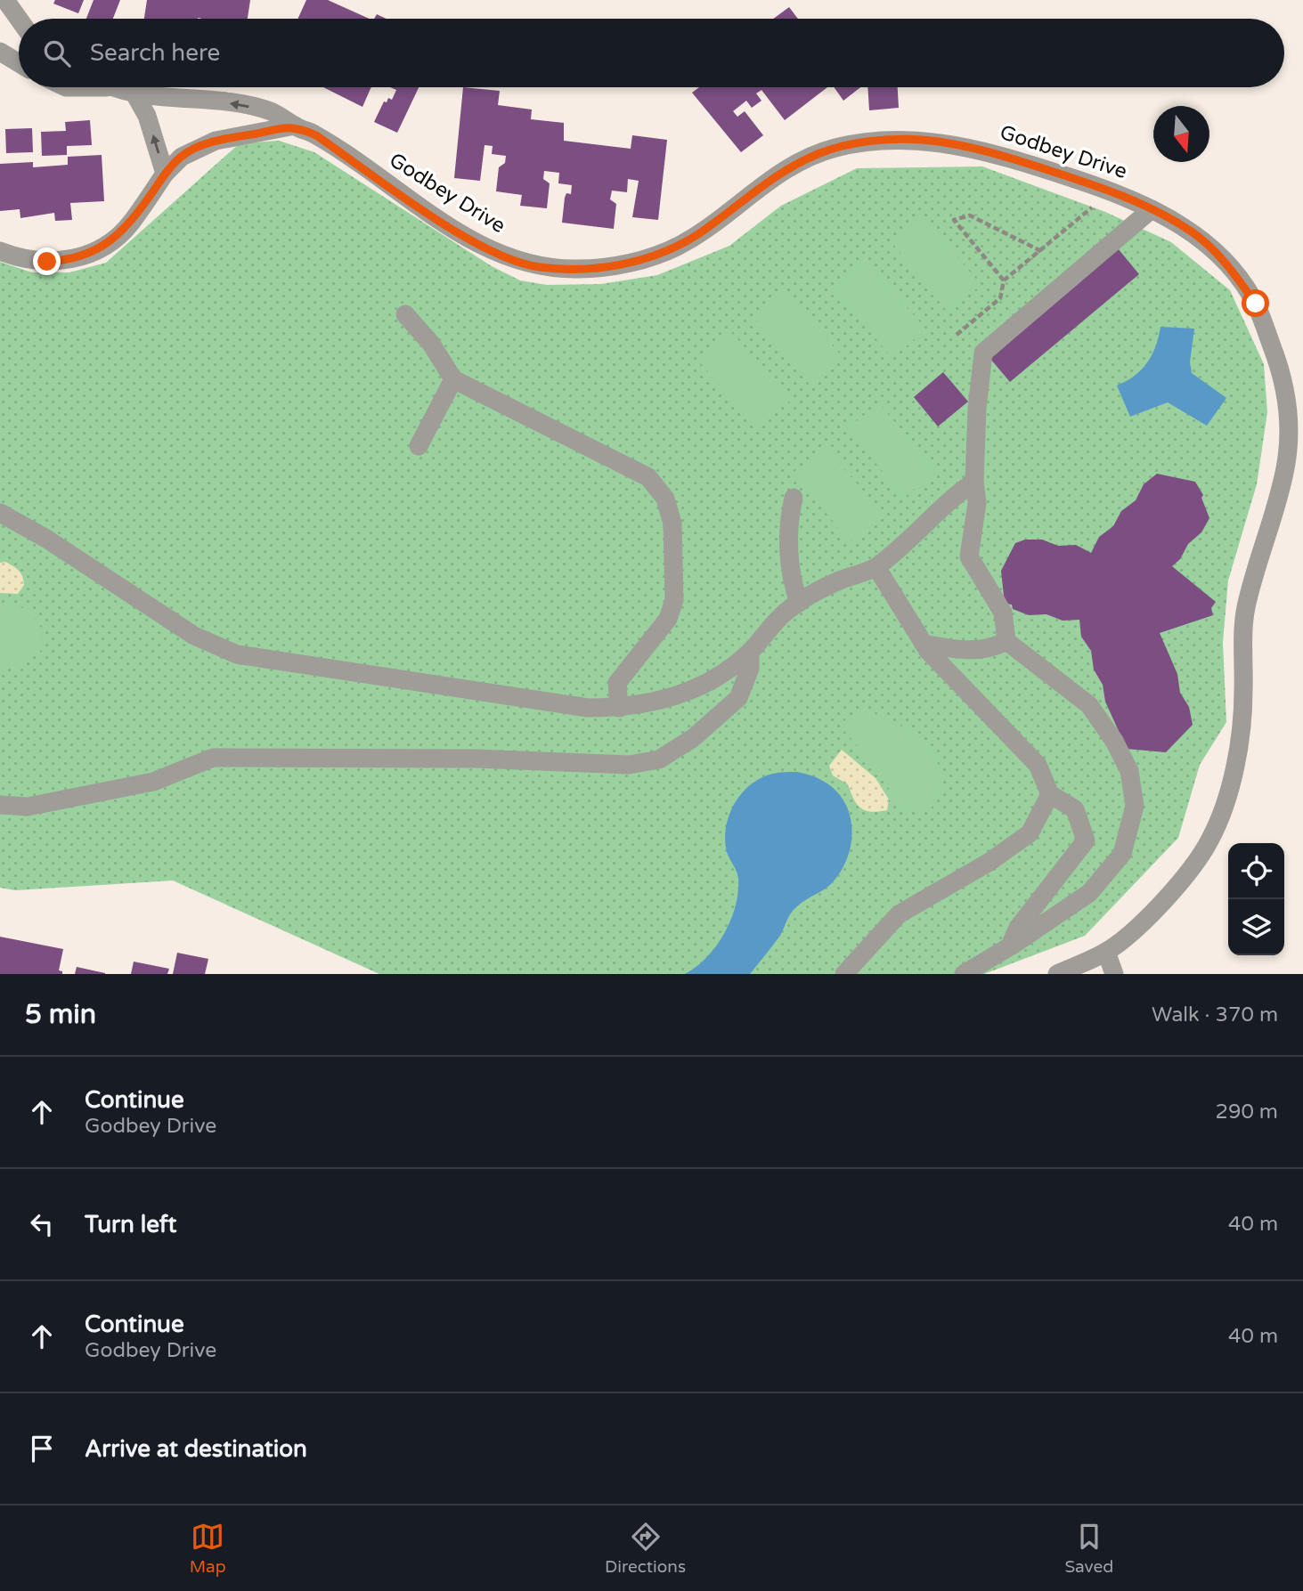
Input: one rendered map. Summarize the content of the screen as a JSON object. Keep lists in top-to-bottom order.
{
  "streets": {
    "street": ["Godbey Drive"]
  },
  "north": "bottom",
  "page": {
    "search": "Search here",
    "heading": ["5 min", "Walk · 370 m"],
    "list": [
      ["Continue", "Godbey Drive", "290 m"],
      ["Turn left", "40 m"],
      ["Continue", "Godbey Drive", "40 m"],
      "Arrive at destination"
    ],
    "nav": ["Map", "Directions", "Saved"]
  }
}
